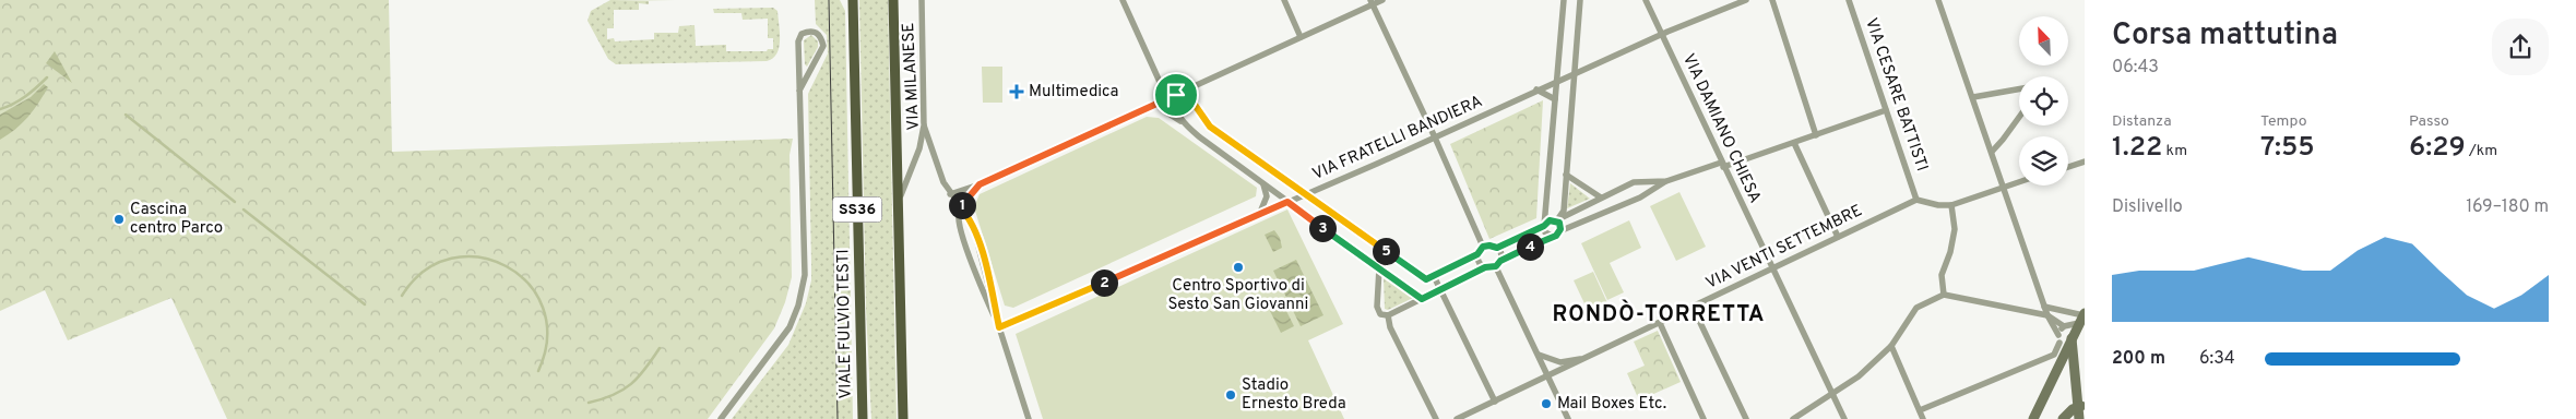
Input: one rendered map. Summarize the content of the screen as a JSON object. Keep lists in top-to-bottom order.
{
  "streets": {
    "main road": ["SS36", "VIALE FULVIO TESTI"],
    "street": [
      "VIA MILANESE",
      "VIA CESARE BATTISTI",
      "VIA DAMIANO CHIESA",
      "VIA FRATELLI BANDIERA",
      "VIA VENTI SETTEMBRE"
    ]
  },
  "crossings": [
    ["VIA MILANESE", "VIA FRATELLI BANDIERA"],
    ["VIA CESARE BATTISTI", "VIA VENTI SETTEMBRE"],
    ["VIA DAMIANO CHIESA", "VIA FRATELLI BANDIERA"],
    ["VIA DAMIANO CHIESA", "VIA VENTI SETTEMBRE"]
  ],
  "districts": ["RONDÒ-TORRETTA"],
  "places": {
    "health": ["Multimedica"],
    "other": [
      "Cascina centro Parco",
      "Centro Sportivo di Sesto San Giovanni",
      "Stadio Ernesto Breda",
      "Mail Boxes Etc."
    ]
  },
  "north": "top left",
  "page": {
    "heading": ["Corsa mattutina", "06:43"],
    "stats": [
      ["Distanza", "1.22 km"],
      ["Tempo", "7:55"],
      ["Passo", "6:29 /km"]
    ],
    "chart": ["Dislivello", "169–180 m"],
    "pins": [
      "1",
      "3",
      "4",
      "5",
      "2"
    ],
    "list": [
      {
        "name": "200 m",
        "note": "6:34"
      }
    ]
  }
}
